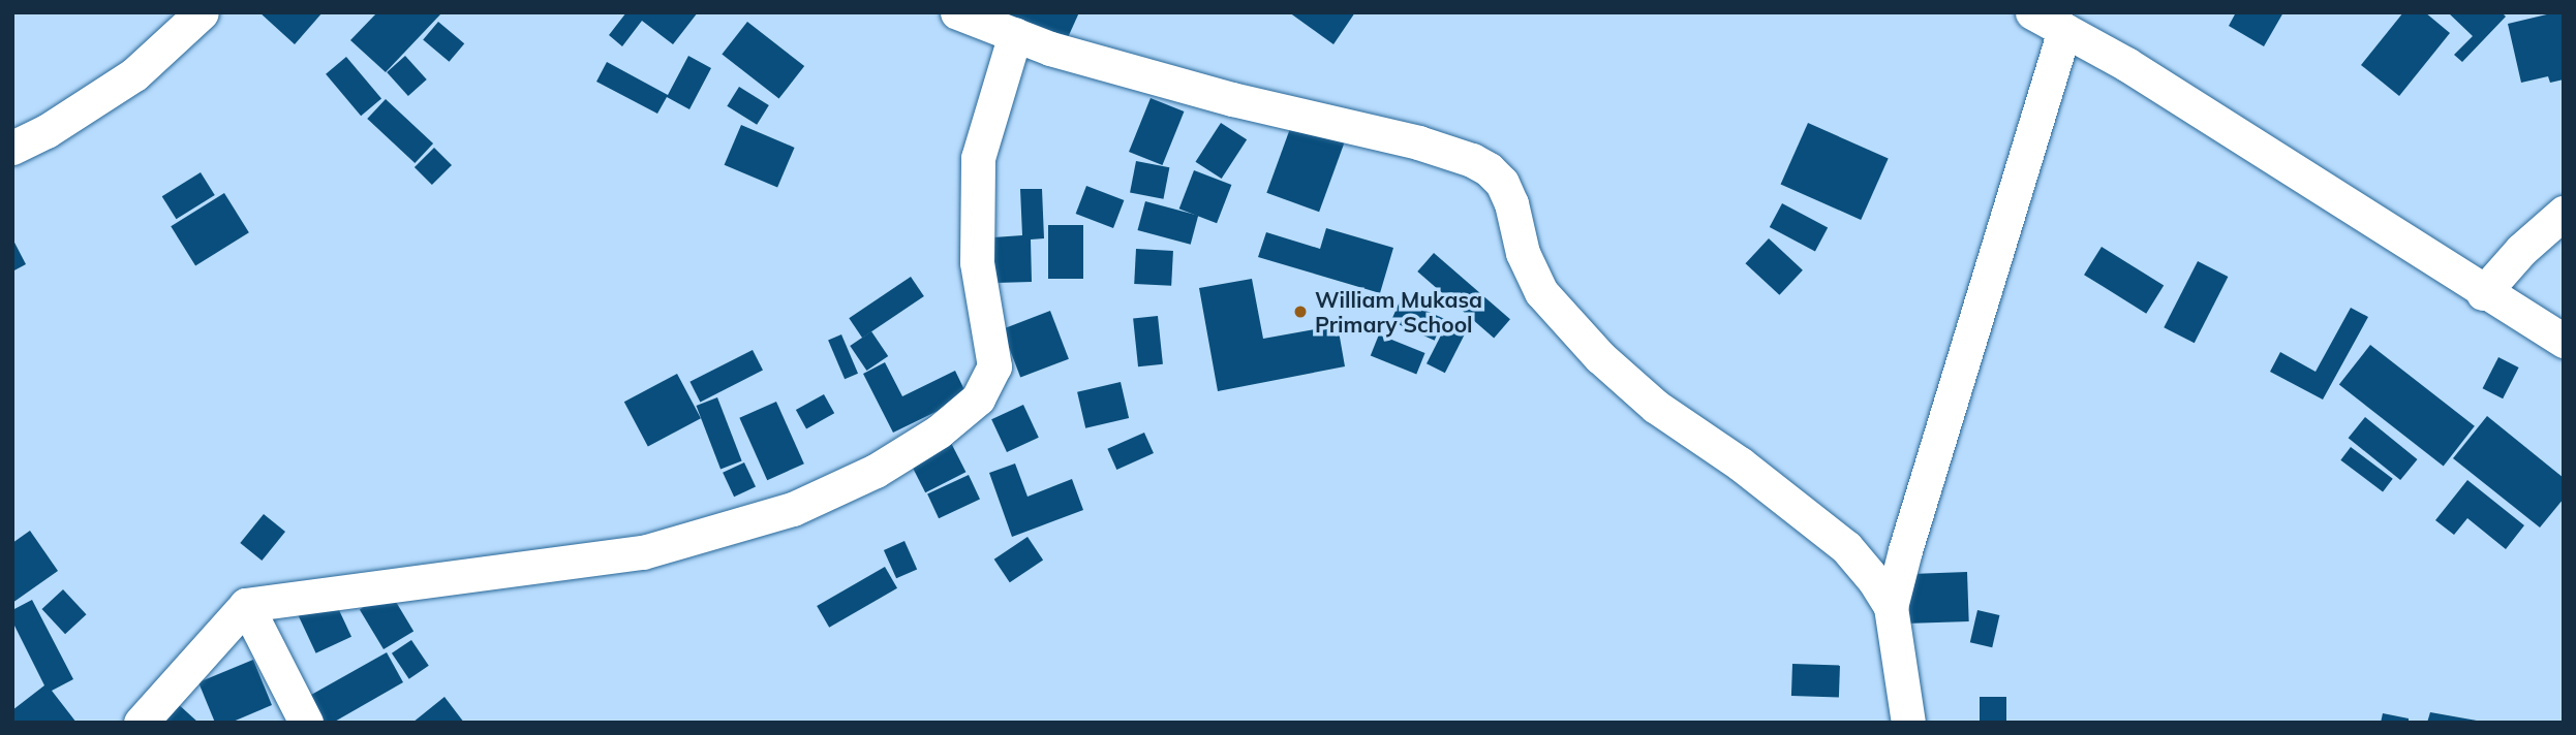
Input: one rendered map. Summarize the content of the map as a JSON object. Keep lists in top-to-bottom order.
{
  "places": ["William Mukasa Primary School"]
}
